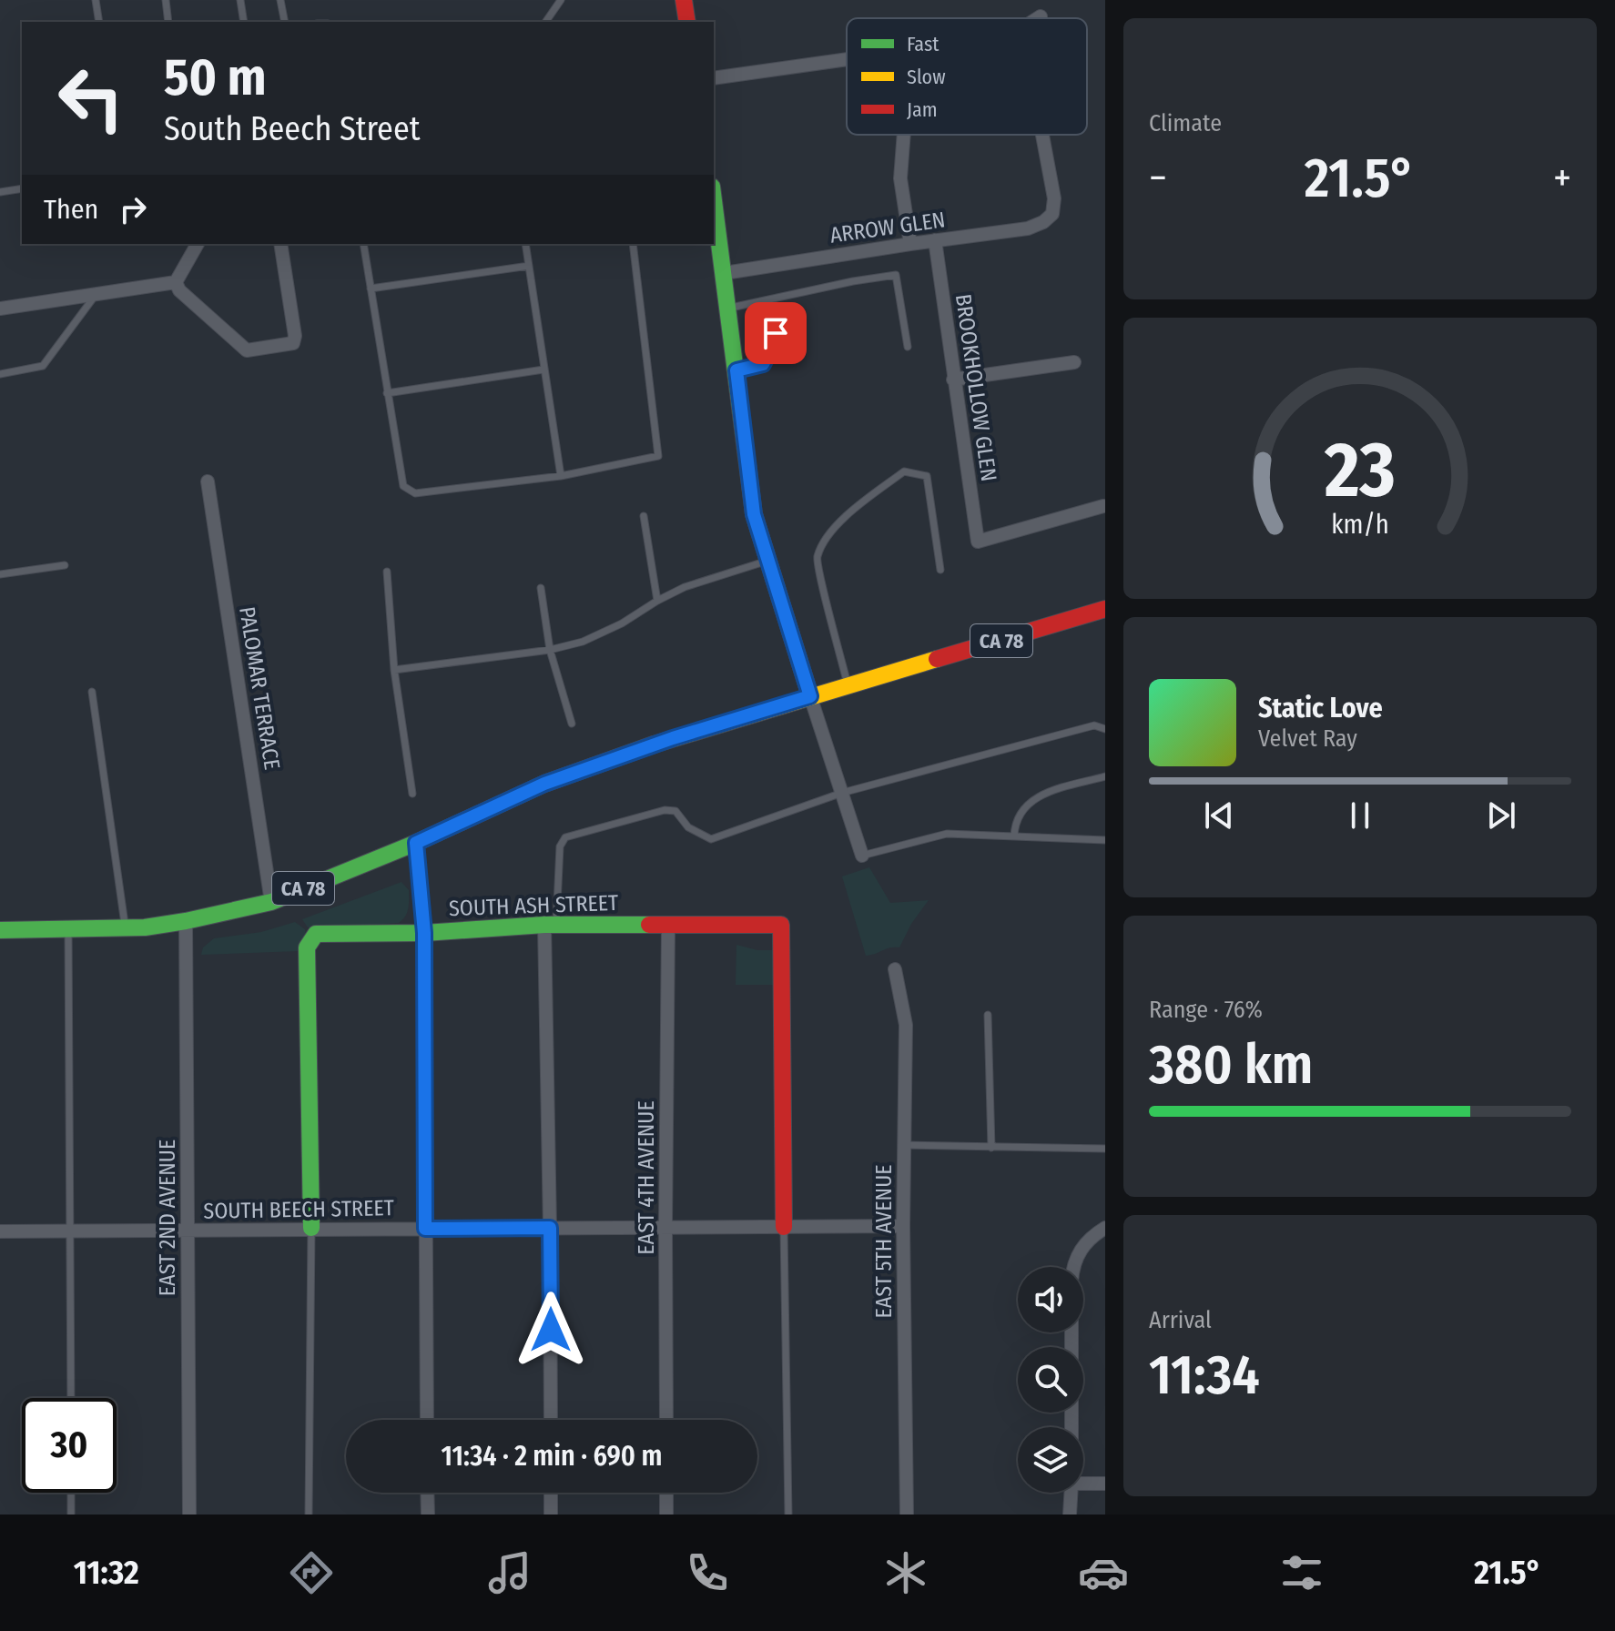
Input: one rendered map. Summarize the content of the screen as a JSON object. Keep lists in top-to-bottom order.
{
  "streets": {
    "street": [
      "ARROW GLEN",
      "BROOKHOLLOW GLEN",
      "CA 78",
      "PALOMAR TERRACE",
      "SOUTH ASH STREET",
      "EAST 4TH AVENUE",
      "SOUTH BEECH STREET",
      "EAST 2ND AVENUE",
      "EAST 5TH AVENUE"
    ]
  },
  "crossings": [
    ["ARROW GLEN", "BROOKHOLLOW GLEN"],
    ["CA 78", "PALOMAR TERRACE"],
    ["CA 78", "EAST 2ND AVENUE"],
    ["SOUTH ASH STREET", "EAST 4TH AVENUE"],
    ["SOUTH ASH STREET", "SOUTH BEECH STREET"],
    ["EAST 4TH AVENUE", "SOUTH BEECH STREET"],
    ["SOUTH BEECH STREET", "EAST 2ND AVENUE"],
    ["SOUTH BEECH STREET", "EAST 5TH AVENUE"]
  ],
  "legend": ["Fast", "Slow", "Jam"],
  "page": {
    "tile": [
      "Climate",
      ["Range · 76%", "380 km"],
      ["Arrival", "11:34"]
    ],
    "turn": ["50 m", "South Beech Street"],
    "heat": ["−", "21.5°", "+"],
    "then": "Then",
    "song": ["Static Love", "Velvet Ray"],
    "limit": "30",
    "trip": "11:34 · 2 min · 690 m",
    "tabs": ["11:32", "21.5°"],
    "gauge": ["23", "km/h"]
  }
}
